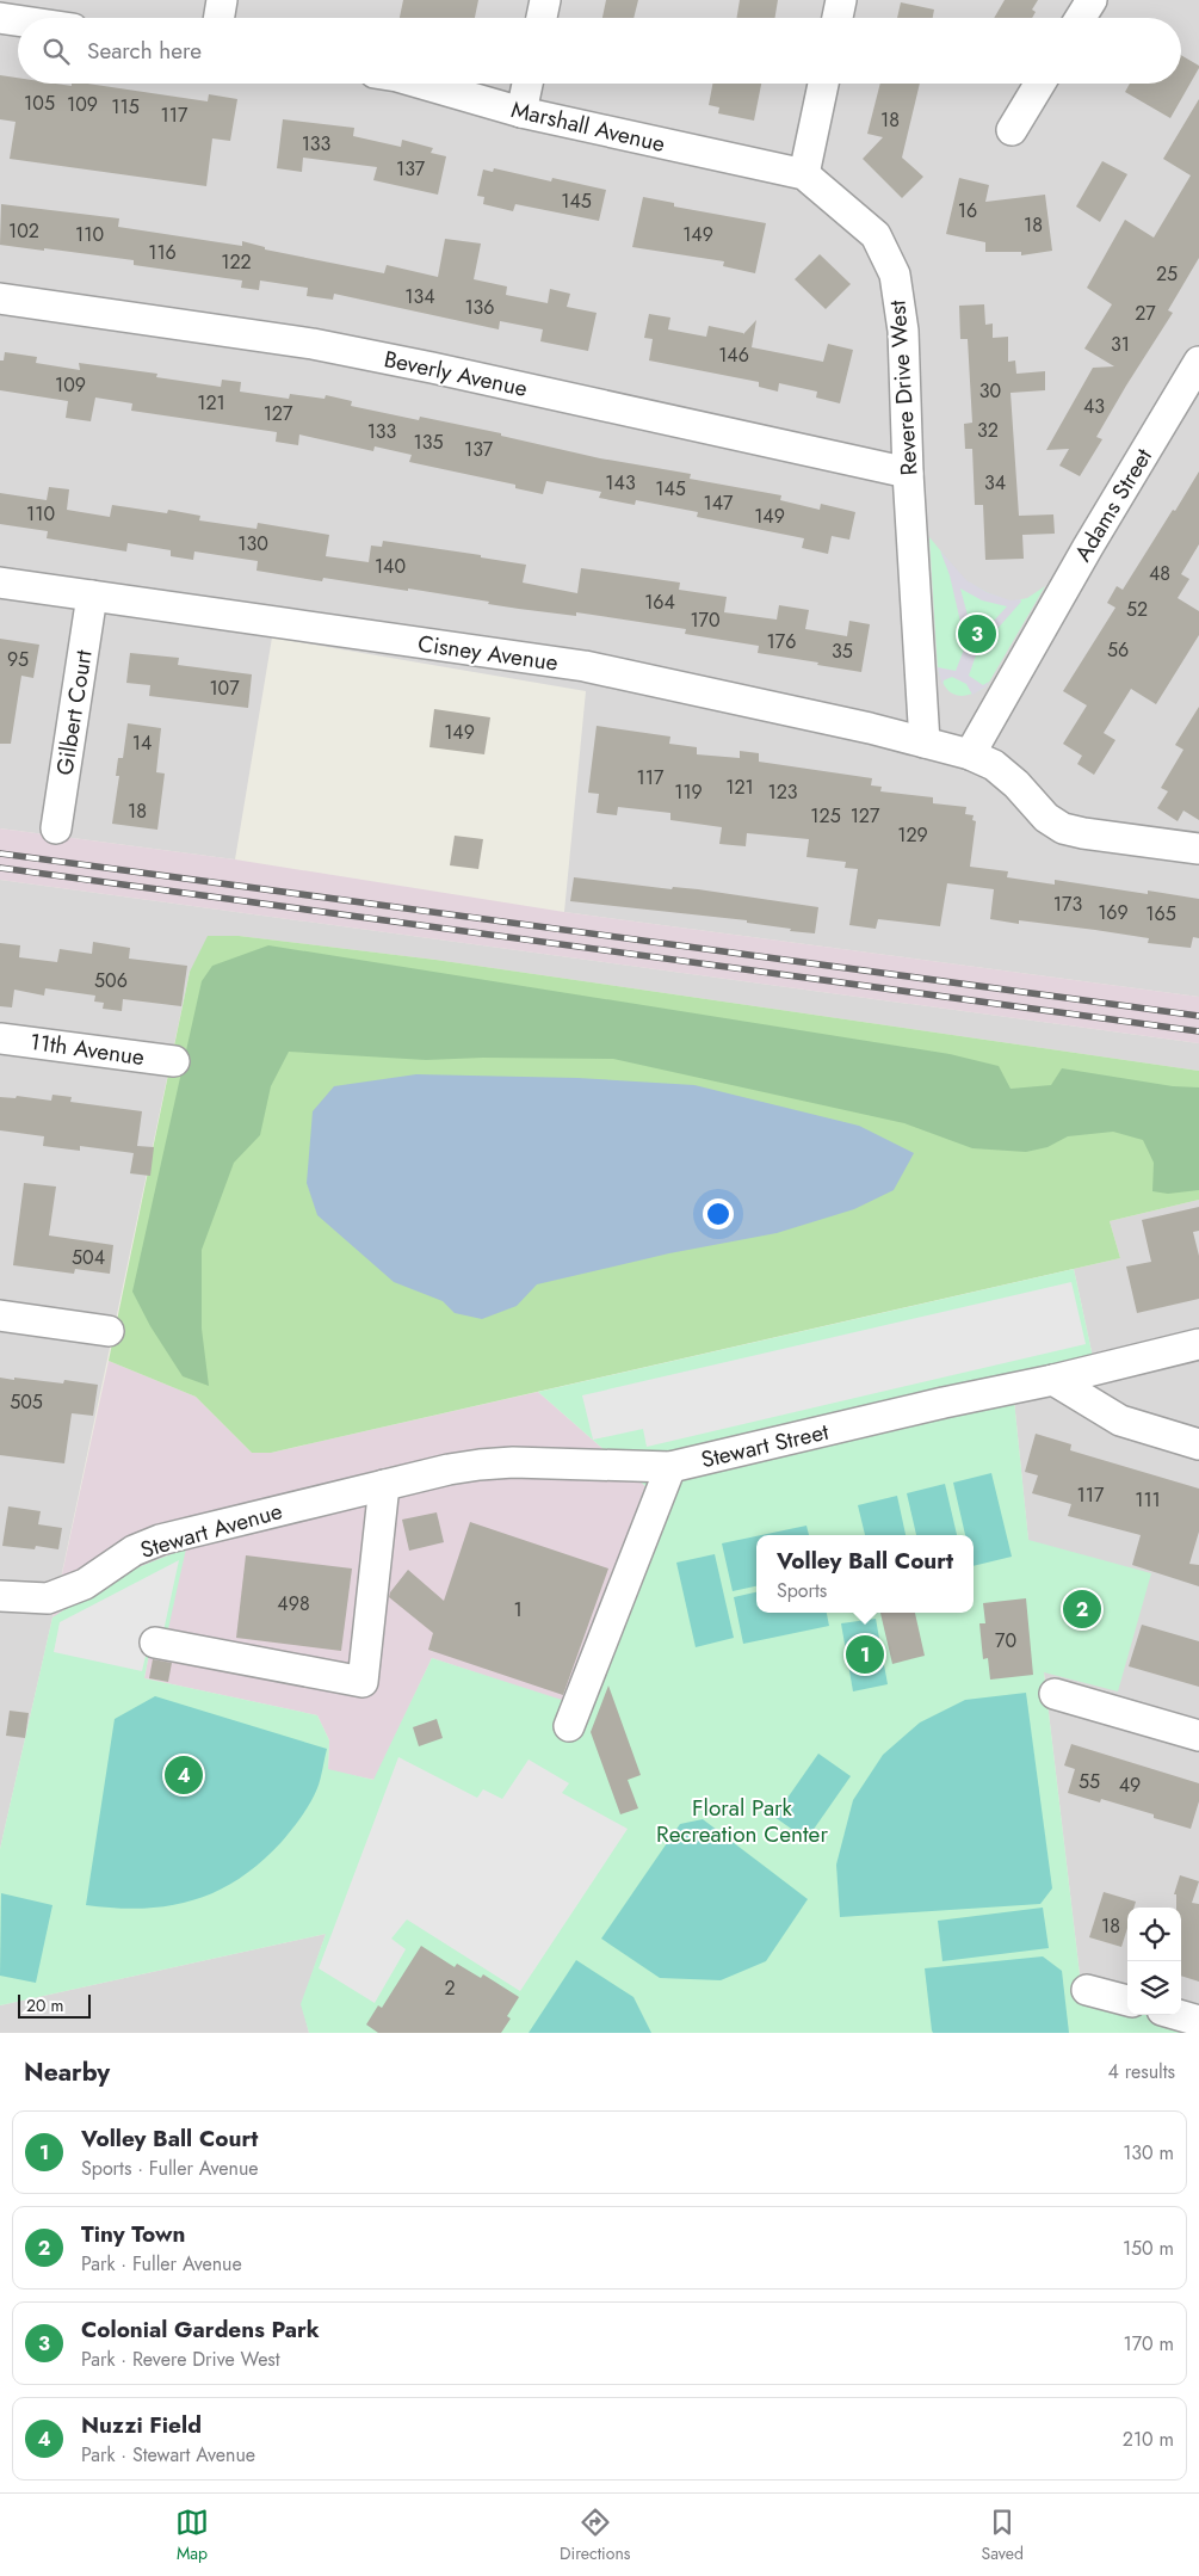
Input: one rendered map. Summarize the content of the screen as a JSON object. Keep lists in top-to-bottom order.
{
  "streets": {
    "street": [
      "Marshall Avenue",
      "Beverly Avenue",
      "Revere Drive West",
      "Adams Street",
      "Cisney Avenue",
      "Gilbert Court",
      "11th Avenue",
      "Stewart Street",
      "Stewart Avenue"
    ]
  },
  "crossings": [
    ["Marshall Avenue", "Revere Drive West"],
    ["Beverly Avenue", "Revere Drive West"],
    ["Revere Drive West", "Cisney Avenue"],
    ["Adams Street", "Cisney Avenue"],
    ["Cisney Avenue", "Gilbert Court"],
    ["Stewart Street", "Stewart Avenue"]
  ],
  "parks": ["Floral Park Recreation Center"],
  "house_numbers": [
    "105",
    "109",
    "115",
    "117",
    "18",
    "133",
    "137",
    "145",
    "16",
    "18",
    "102",
    "110",
    "149",
    "116",
    "122",
    "25",
    "134",
    "136",
    "27",
    "31",
    "146",
    "109",
    "30",
    "121",
    "43",
    "127",
    "32",
    "133",
    "135",
    "137",
    "143",
    "34",
    "145",
    "147",
    "110",
    "149",
    "130",
    "140",
    "48",
    "164",
    "52",
    "170",
    "176",
    "56",
    "35",
    "95",
    "107",
    "149",
    "14",
    "117",
    "121",
    "119",
    "123",
    "18",
    "125",
    "127",
    "129",
    "173",
    "169",
    "165",
    "506",
    "504",
    "505",
    "117",
    "111",
    "498",
    "1",
    "70",
    "55",
    "49",
    "18",
    "2"
  ],
  "scale_bar": "20 m",
  "page": {
    "search": "Search here",
    "pins": [
      "3",
      "2",
      "1",
      "4"
    ],
    "popup": ["Volley Ball Court", "Sports"],
    "scale": "20 m",
    "heading": ["Nearby", "4 results"],
    "list": [
      {
        "mark": "1",
        "name": "Volley Ball Court",
        "note": "Sports · Fuller Avenue",
        "value": "130 m"
      },
      {
        "mark": "2",
        "name": "Tiny Town",
        "note": "Park · Fuller Avenue",
        "value": "150 m"
      },
      {
        "mark": "3",
        "name": "Colonial Gardens Park",
        "note": "Park · Revere Drive West",
        "value": "170 m"
      },
      {
        "mark": "4",
        "name": "Nuzzi Field",
        "note": "Park · Stewart Avenue",
        "value": "210 m"
      }
    ],
    "nav": ["Map", "Directions", "Saved"]
  }
}
